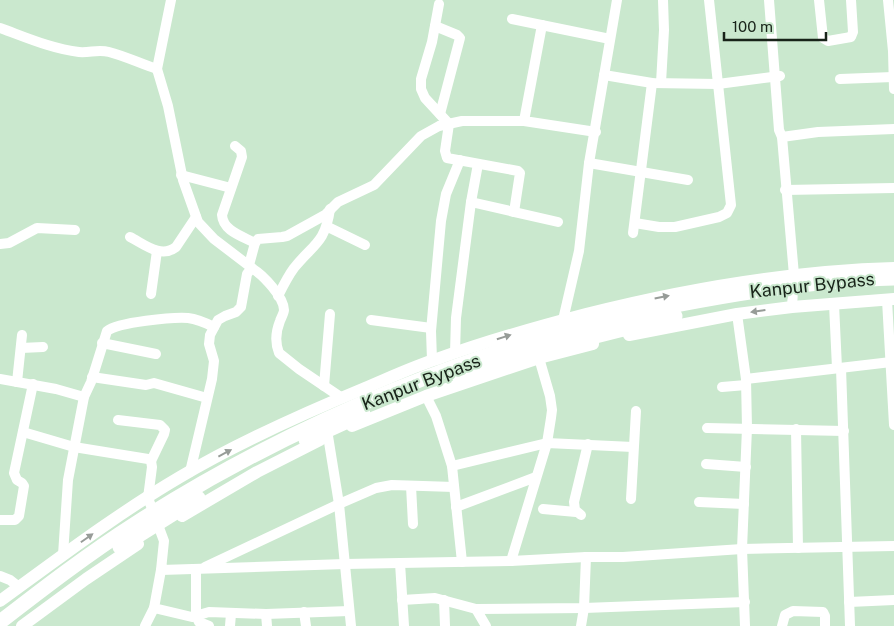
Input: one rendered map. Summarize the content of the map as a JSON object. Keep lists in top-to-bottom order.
{
  "streets": {
    "highway": ["Kanpur Bypass"]
  },
  "scale_bar": "100 m"
}
